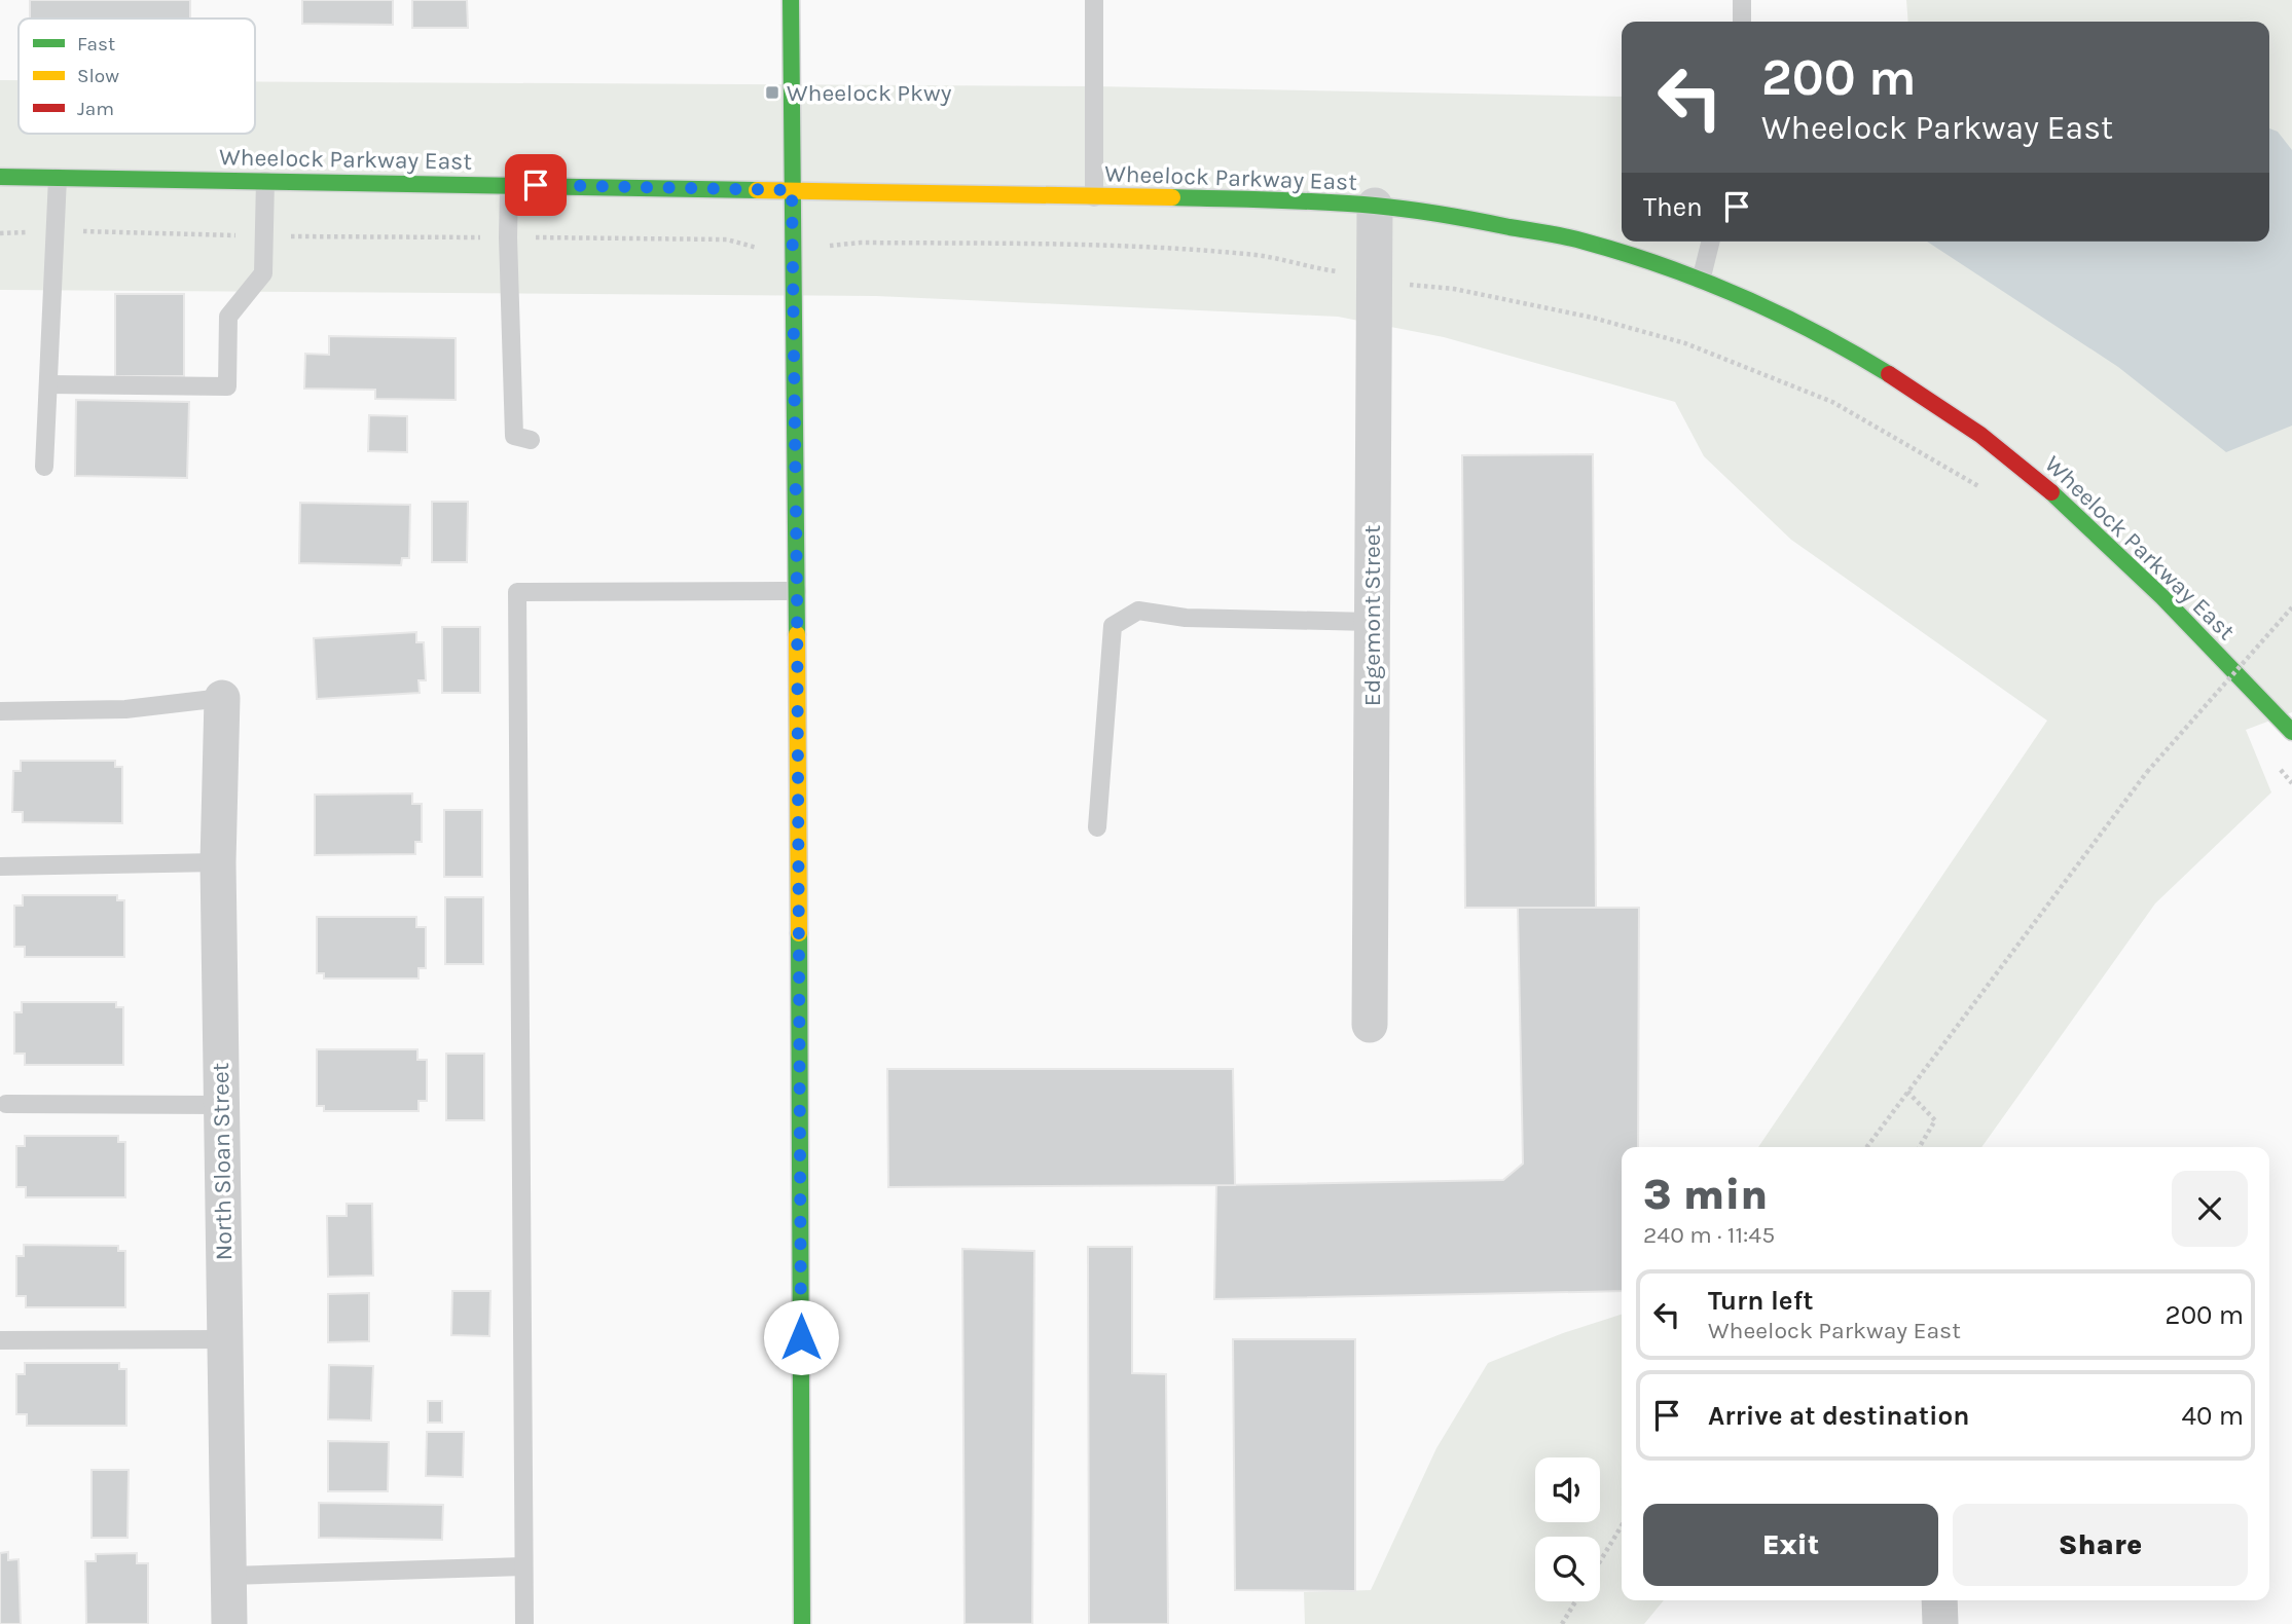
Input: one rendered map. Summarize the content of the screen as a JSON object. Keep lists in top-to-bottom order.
{
  "streets": {
    "street": ["Wheelock Parkway East", "Edgemont Street", "North Sloan Street"]
  },
  "crossings": [
    ["Wheelock Parkway East", "Edgemont Street"]
  ],
  "places": {
    "transit": ["Wheelock Pkwy"]
  },
  "legend": ["Fast", "Slow", "Jam"],
  "page": {
    "turn": ["200 m", "Wheelock Parkway East"],
    "then": "Then",
    "heading": ["3 min", "240 m · 11:45"],
    "list": [
      {
        "name": "Turn left",
        "note": "Wheelock Parkway East",
        "value": "200 m"
      },
      {
        "name": "Arrive at destination",
        "value": "40 m"
      }
    ],
    "buttons": ["Exit", "Share"]
  }
}
